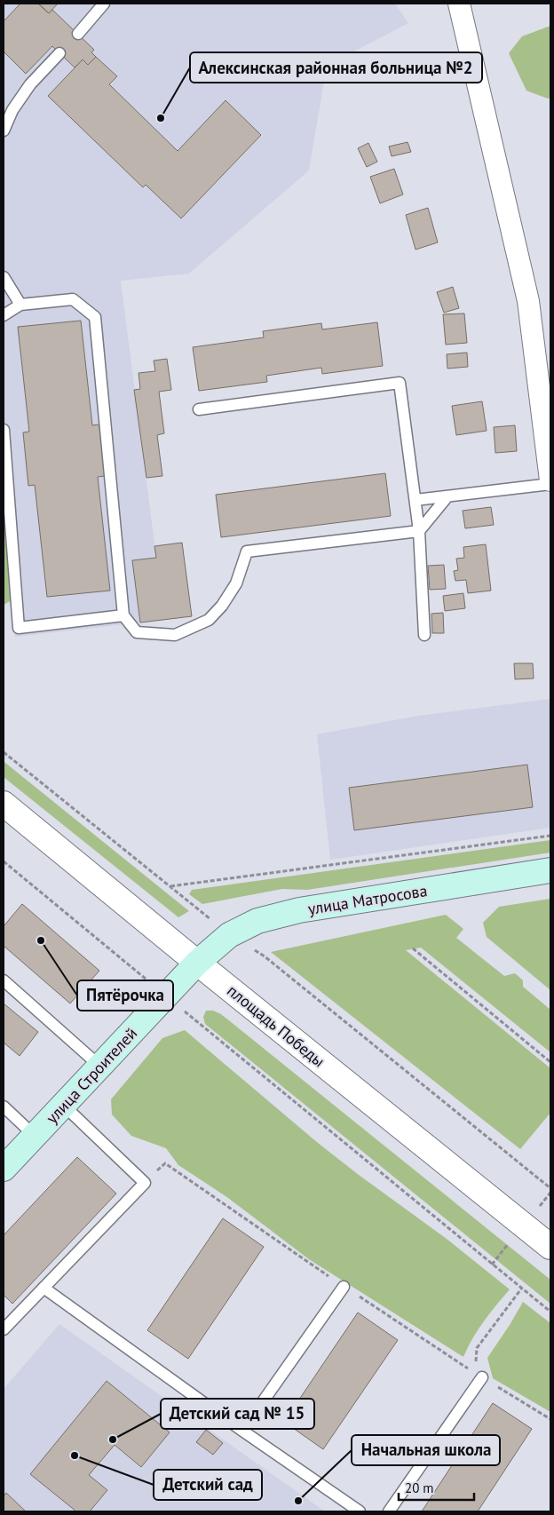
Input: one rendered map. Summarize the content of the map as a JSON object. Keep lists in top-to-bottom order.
{
  "streets": {
    "main road": ["улица Матросова", "улица Строителей"],
    "street": ["площадь Победы"]
  },
  "crossings": [
    ["улица Матросова", "площадь Победы"],
    ["улица Матросова", "улица Строителей"],
    ["площадь Победы", "улица Строителей"]
  ],
  "places": [
    "Алексинская районная больница №2",
    "Пятёрочка",
    "Детский сад № 15",
    "Детский сад",
    "Начальная школа"
  ],
  "scale_bar": "20 m"
}
